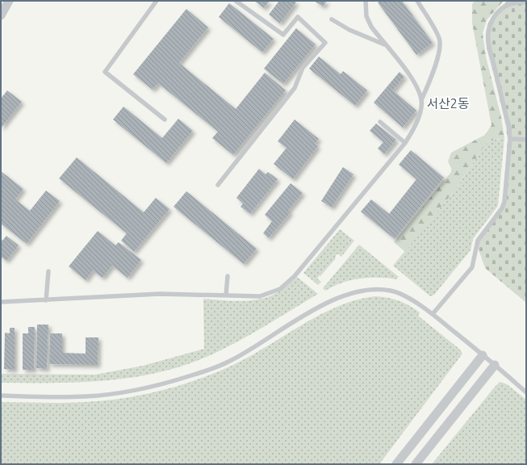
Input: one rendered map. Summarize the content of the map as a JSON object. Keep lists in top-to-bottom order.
{
  "districts": ["서산2동"]
}
